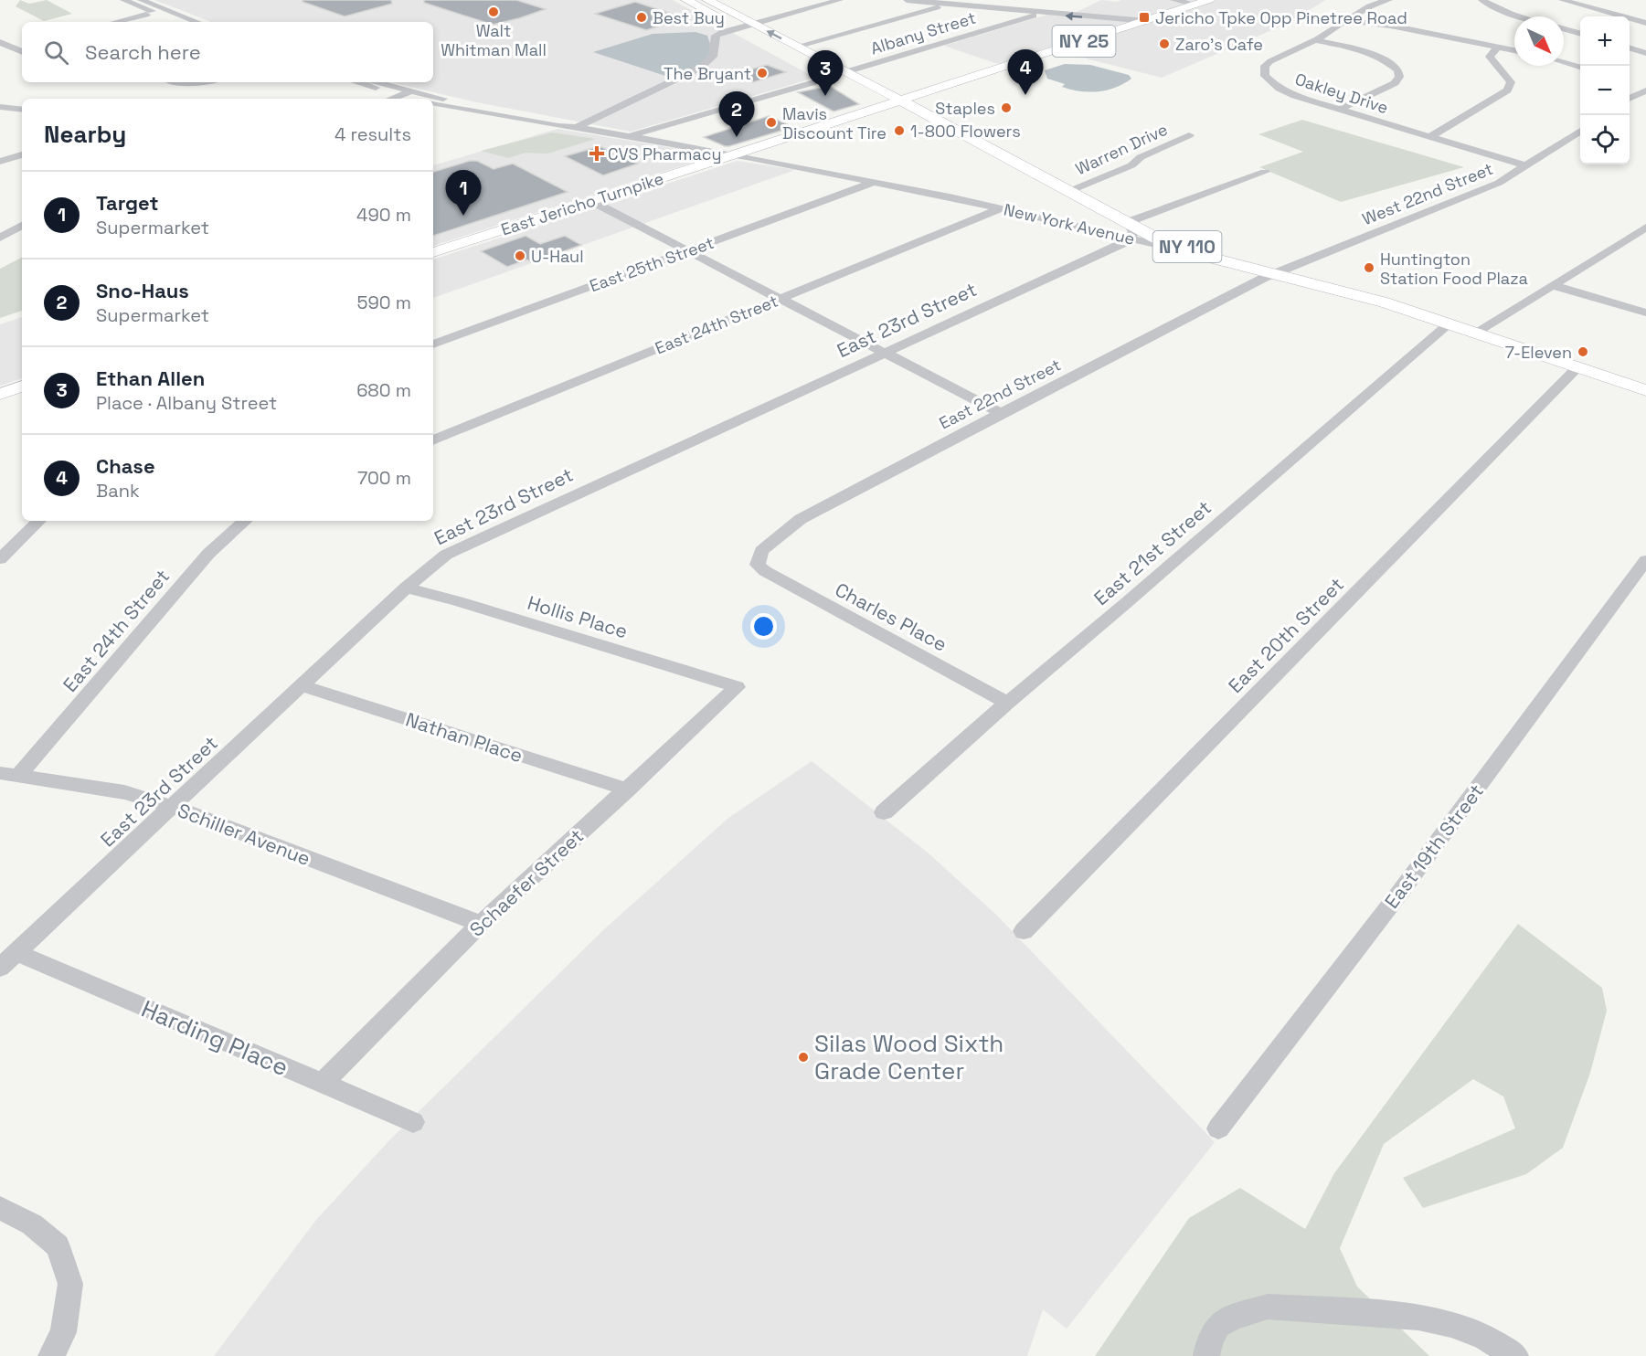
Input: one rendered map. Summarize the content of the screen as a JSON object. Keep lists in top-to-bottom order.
{
  "streets": {
    "main road": ["NY 25", "East Jericho Turnpike", "NY 110"],
    "street": [
      "Albany Street",
      "Oakley Drive",
      "Warren Drive",
      "West 22nd Street",
      "New York Avenue",
      "East 25th Street",
      "East 23rd Street",
      "East 24th Street",
      "East 22nd Street",
      "East 21st Street",
      "Hollis Place",
      "Charles Place",
      "East 20th Street",
      "Nathan Place",
      "Schiller Avenue",
      "East 19th Street",
      "Schaefer Street",
      "Harding Place"
    ]
  },
  "crossings": [
    ["Albany Street", "NY 110"],
    ["NY 25", "East Jericho Turnpike"],
    ["NY 25", "New York Avenue"],
    ["NY 25", "NY 110"],
    ["Oakley Drive", "West 22nd Street"],
    ["Warren Drive", "NY 110"],
    ["West 22nd Street", "NY 110"],
    ["West 22nd Street", "East 22nd Street"],
    ["East Jericho Turnpike", "New York Avenue"],
    ["New York Avenue", "NY 110"],
    ["New York Avenue", "East 25th Street"],
    ["New York Avenue", "East 23rd Street"],
    ["New York Avenue", "East 24th Street"],
    ["NY 110", "East 23rd Street"],
    ["NY 110", "East 22nd Street"],
    ["NY 110", "East 21st Street"],
    ["NY 110", "East 20th Street"],
    ["East 23rd Street", "Hollis Place"],
    ["East 23rd Street", "Nathan Place"],
    ["East 23rd Street", "Schiller Avenue"],
    ["East 23rd Street", "Harding Place"],
    ["East 24th Street", "Schiller Avenue"],
    ["East 22nd Street", "Charles Place"],
    ["East 21st Street", "Charles Place"],
    ["Hollis Place", "Schaefer Street"],
    ["Nathan Place", "Schaefer Street"],
    ["Schiller Avenue", "Schaefer Street"],
    ["Schaefer Street", "Harding Place"]
  ],
  "places": {
    "other": [
      "Walt Whitman Mall",
      "Best Buy",
      "Zaro's Cafe",
      "The Bryant",
      "Staples",
      "Mavis Discount Tire",
      "1-800 Flowers",
      "U-Haul",
      "Huntington Station Food Plaza",
      "7-Eleven",
      "Silas Wood Sixth Grade Center"
    ],
    "transit": ["Jericho Tpke Opp Pinetree Road"],
    "health": ["CVS Pharmacy"]
  },
  "north": "bottom right",
  "page": {
    "map_buttons": ["+", "−"],
    "search": "Search here",
    "pins": [
      "4",
      "3",
      "2",
      "1"
    ],
    "heading": ["Nearby", "4 results"],
    "list": [
      {
        "mark": "1",
        "name": "Target",
        "note": "Supermarket",
        "value": "490 m"
      },
      {
        "mark": "2",
        "name": "Sno-Haus",
        "note": "Supermarket",
        "value": "590 m"
      },
      {
        "mark": "3",
        "name": "Ethan Allen",
        "note": "Place · Albany Street",
        "value": "680 m"
      },
      {
        "mark": "4",
        "name": "Chase",
        "note": "Bank",
        "value": "700 m"
      }
    ]
  }
}
